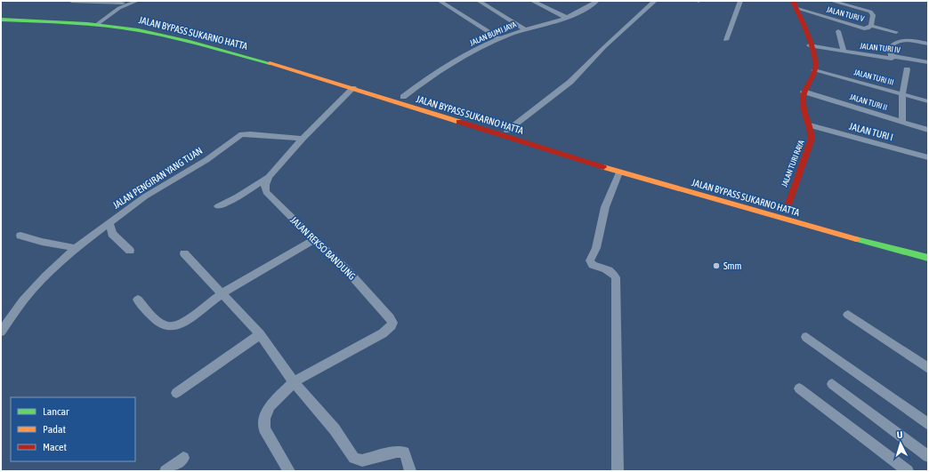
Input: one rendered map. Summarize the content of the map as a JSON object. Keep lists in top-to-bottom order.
{
  "streets": {
    "main road": ["JALAN BYPASS SUKARNO HATTA", "JALAN TURI RAYA"],
    "street": [
      "JALAN TURI V",
      "JALAN BUMI JAYA",
      "JALAN TURI IV",
      "JALAN TURI III",
      "JALAN TURI II",
      "JALAN TURI I",
      "JALAN PENGIRAN YANG TUAN",
      "JALAN REKSO BANDUNG"
    ]
  },
  "crossings": [
    ["JALAN BYPASS SUKARNO HATTA", "JALAN BUMI JAYA"],
    ["JALAN BYPASS SUKARNO HATTA", "JALAN TURI RAYA"],
    ["JALAN TURI III", "JALAN TURI RAYA"],
    ["JALAN TURI II", "JALAN TURI RAYA"],
    ["JALAN TURI I", "JALAN TURI RAYA"]
  ],
  "places": ["Smm"],
  "legend": ["Lancar", "Padat", "Macet"],
  "north": "top"
}
